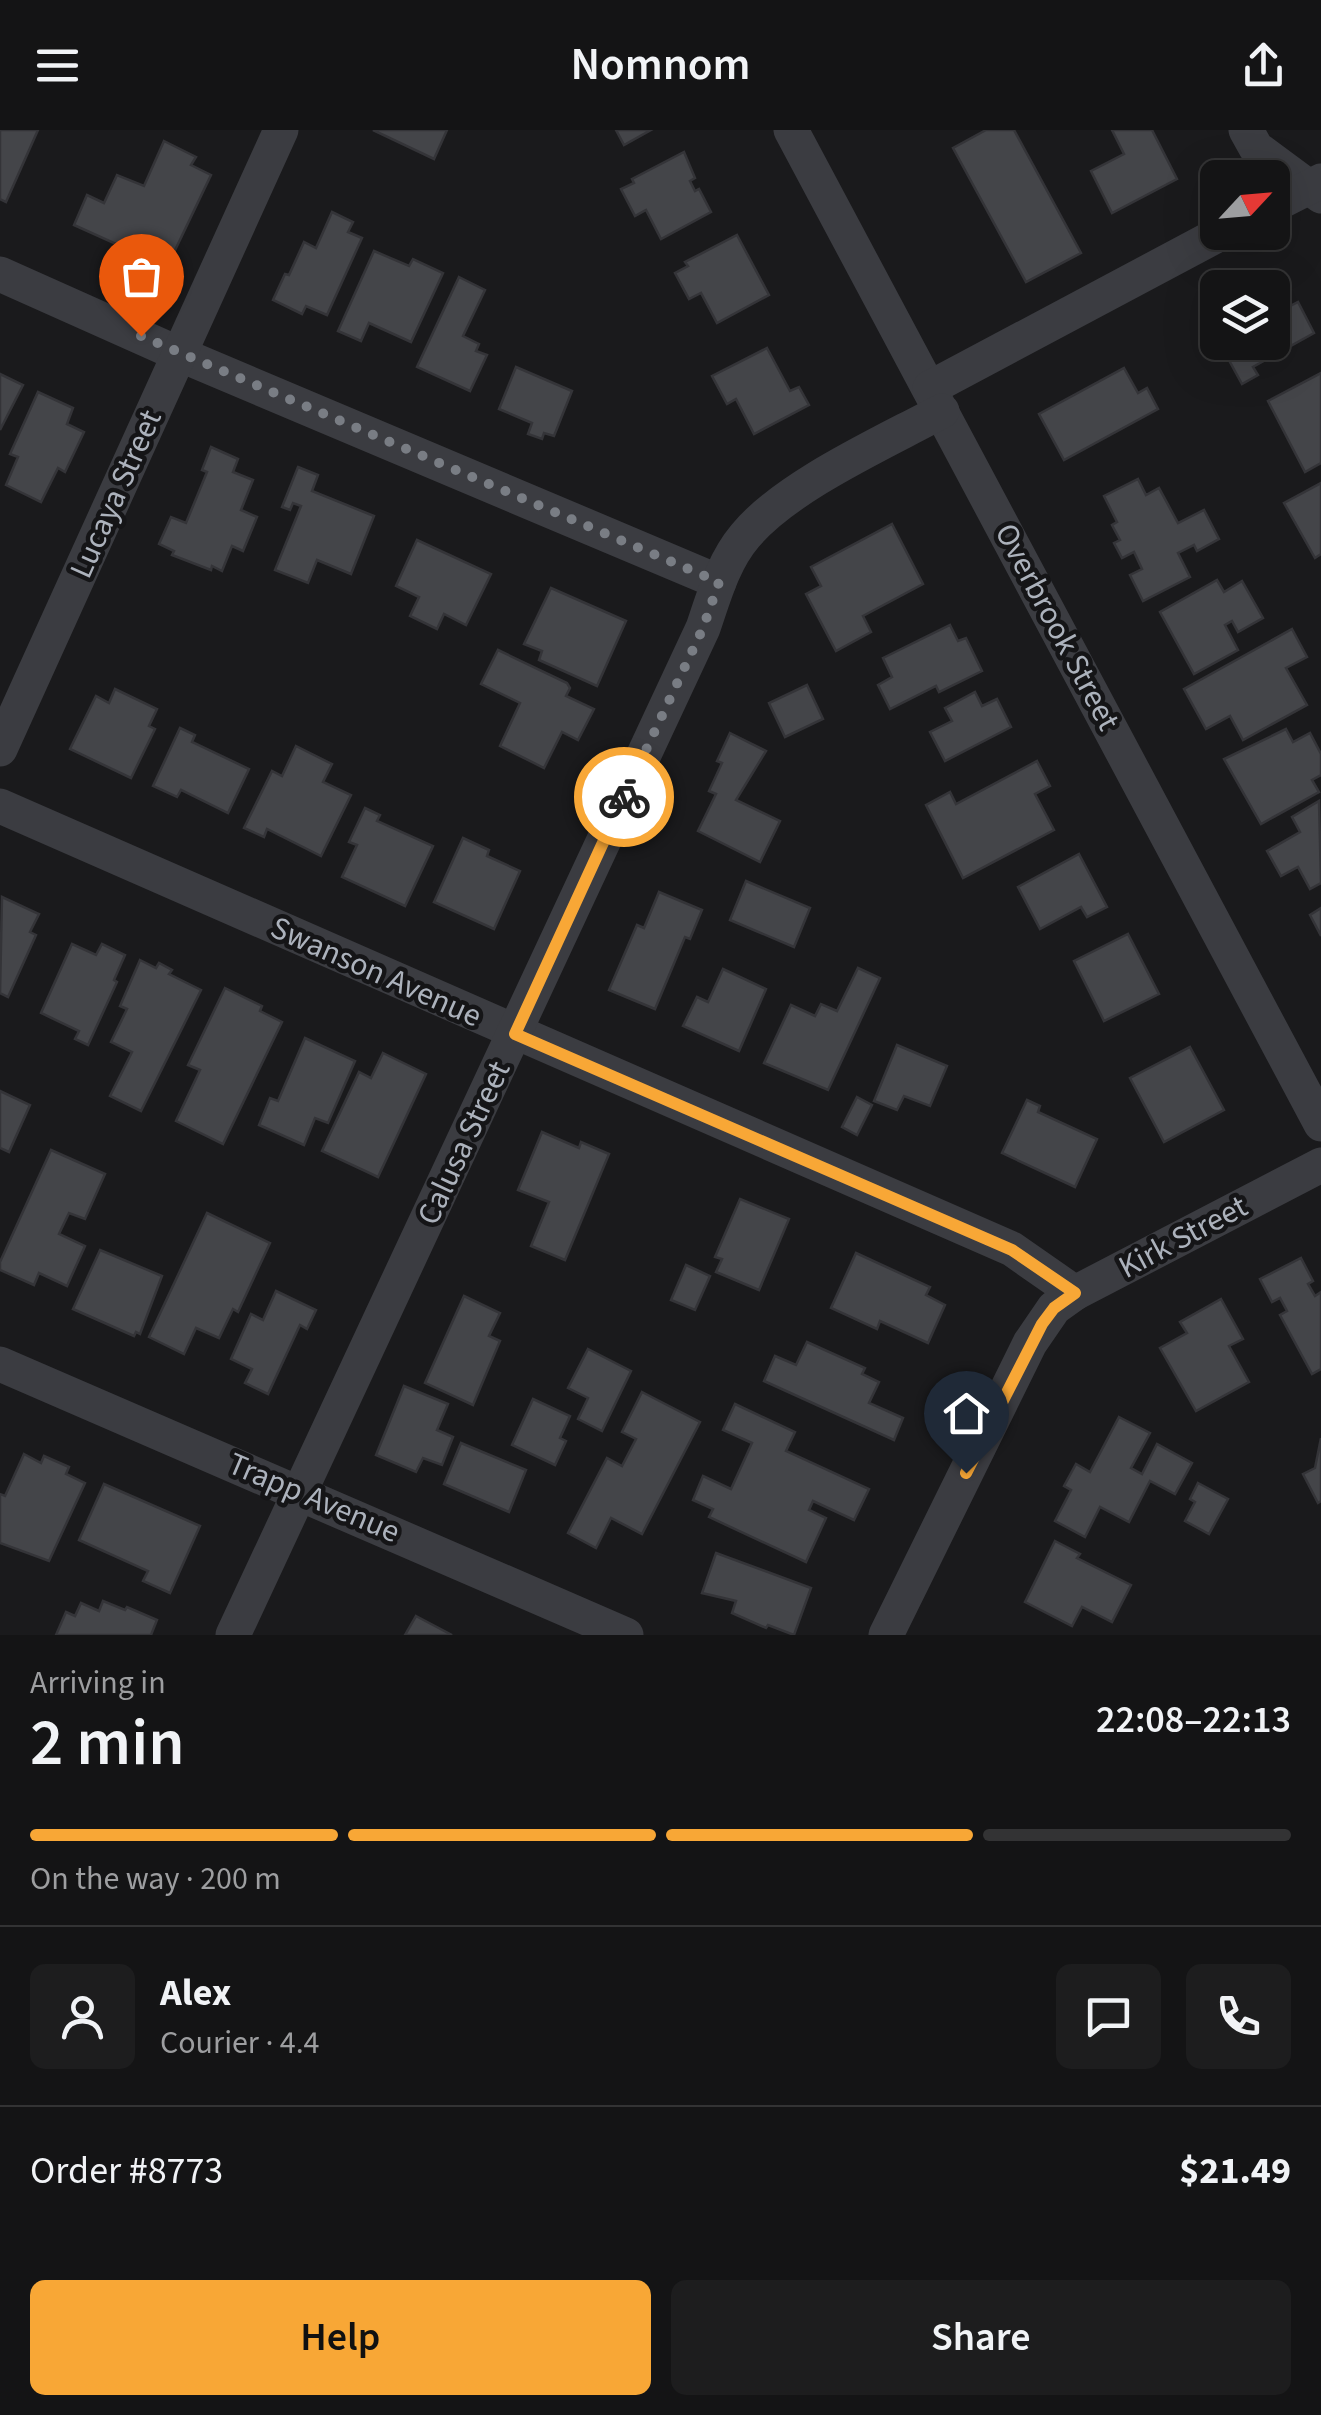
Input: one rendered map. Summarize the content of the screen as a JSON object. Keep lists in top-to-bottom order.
{
  "streets": {
    "street": [
      "Lucaya Street",
      "Overbrook Street",
      "Swanson Avenue",
      "Calusa Street",
      "Kirk Street",
      "Trapp Avenue"
    ]
  },
  "crossings": [
    ["Overbrook Street", "Calusa Street"],
    ["Swanson Avenue", "Calusa Street"],
    ["Swanson Avenue", "Kirk Street"],
    ["Calusa Street", "Trapp Avenue"]
  ],
  "north": "top right",
  "page": {
    "header": "Nomnom",
    "heading": ["2 min", "Arriving in", "22:08–22:13"],
    "panel": [
      "Alex",
      "Courier · 4.4",
      "Order #8773",
      "$21.49"
    ],
    "bar": "On the way · 200 m",
    "buttons": ["Help", "Share"]
  }
}
